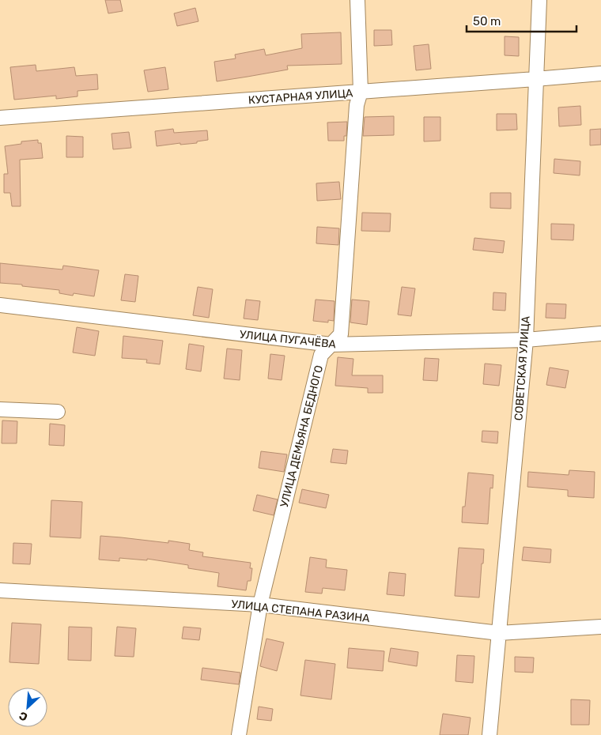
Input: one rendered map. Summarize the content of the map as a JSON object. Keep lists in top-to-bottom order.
{
  "streets": {
    "street": [
      "КУСТАРНАЯ УЛИЦА",
      "УЛИЦА ПУГАЧЁВА",
      "СОВЕТСКАЯ УЛИЦА",
      "УЛИЦА ДЕМЬЯНА БЕДНОГО",
      "УЛИЦА СТЕПАНА РАЗИНА"
    ]
  },
  "crossings": [
    ["КУСТАРНАЯ УЛИЦА", "СОВЕТСКАЯ УЛИЦА"],
    ["КУСТАРНАЯ УЛИЦА", "УЛИЦА ДЕМЬЯНА БЕДНОГО"],
    ["УЛИЦА ПУГАЧЁВА", "СОВЕТСКАЯ УЛИЦА"],
    ["УЛИЦА ПУГАЧЁВА", "УЛИЦА ДЕМЬЯНА БЕДНОГО"],
    ["СОВЕТСКАЯ УЛИЦА", "УЛИЦА СТЕПАНА РАЗИНА"],
    ["УЛИЦА ДЕМЬЯНА БЕДНОГО", "УЛИЦА СТЕПАНА РАЗИНА"]
  ],
  "scale_bar": "50 m",
  "north": "bottom left"
}
